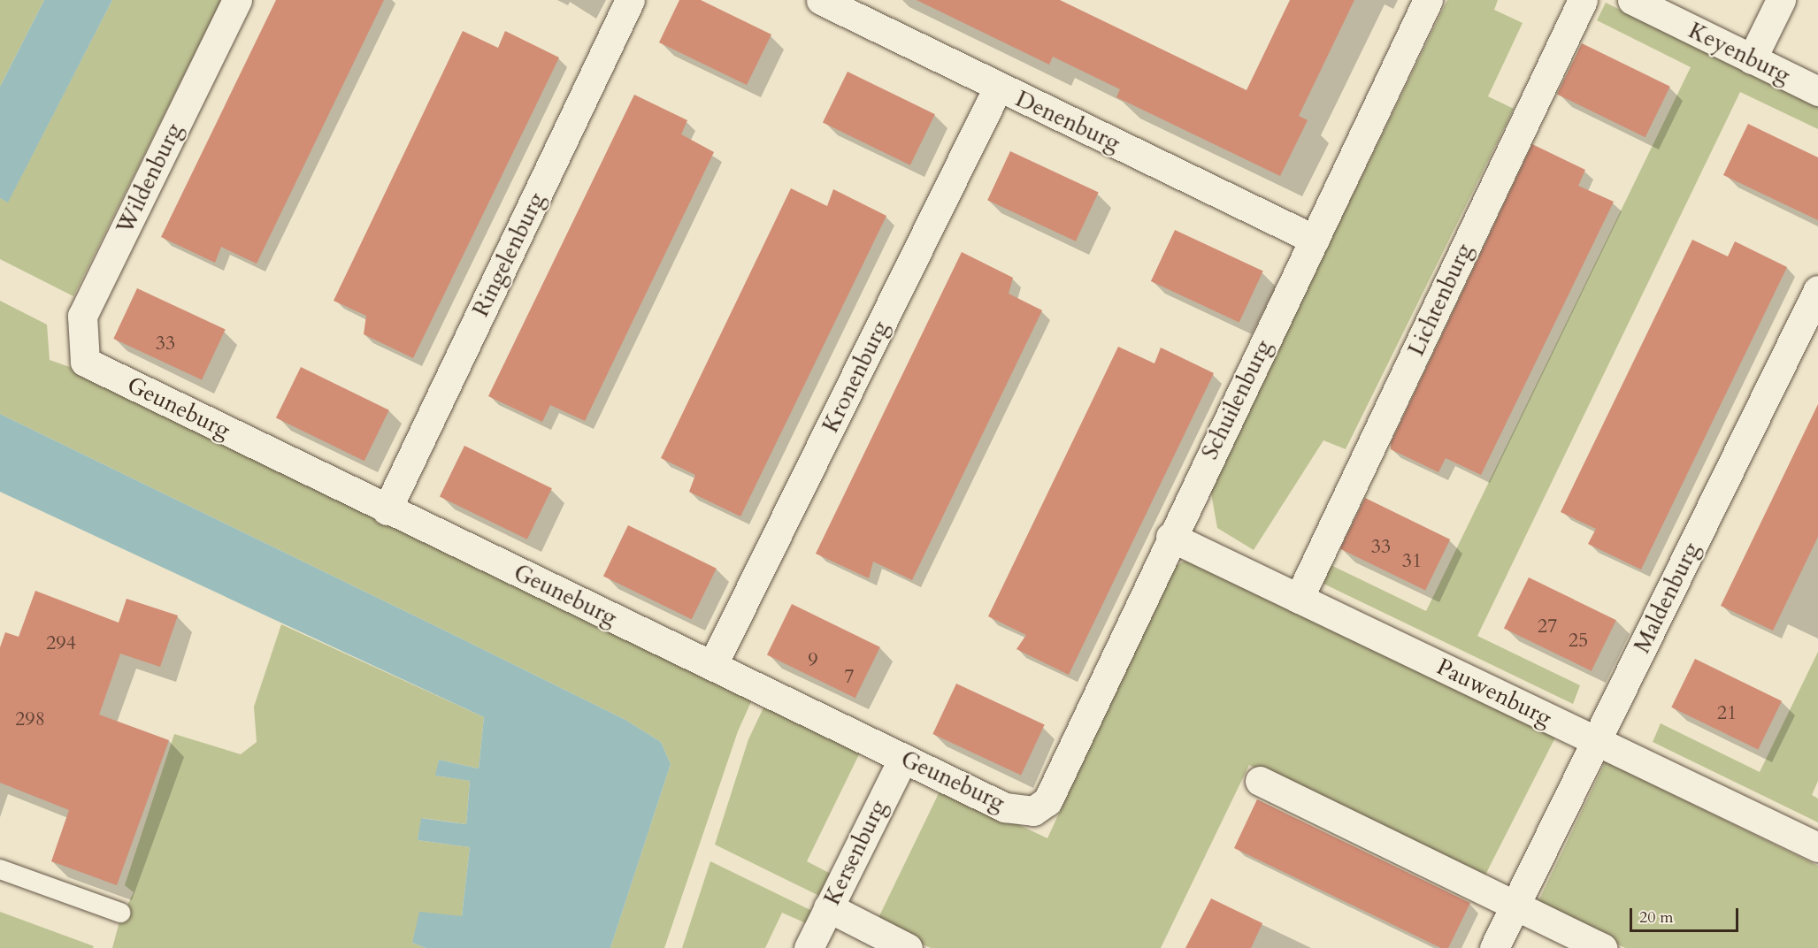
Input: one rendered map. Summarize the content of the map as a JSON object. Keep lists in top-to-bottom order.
{
  "streets": {
    "street": [
      "Keyenburg",
      "Denenburg",
      "Wildenburg",
      "Ringelenburg",
      "Lichtenburg",
      "Kronenburg",
      "Schuilenburg",
      "Geuneburg",
      "Maldenburg",
      "Pauwenburg",
      "Kersenburg"
    ]
  },
  "crossings": [
    ["Denenburg", "Kronenburg"],
    ["Denenburg", "Schuilenburg"],
    ["Wildenburg", "Geuneburg"],
    ["Ringelenburg", "Geuneburg"],
    ["Lichtenburg", "Pauwenburg"],
    ["Kronenburg", "Geuneburg"],
    ["Schuilenburg", "Geuneburg"],
    ["Schuilenburg", "Pauwenburg"],
    ["Geuneburg", "Kersenburg"],
    ["Maldenburg", "Pauwenburg"]
  ],
  "house_numbers": [
    "33",
    "33",
    "31",
    "27",
    "25",
    "294",
    "9",
    "7",
    "21",
    "298"
  ],
  "scale_bar": "20 m"
}
